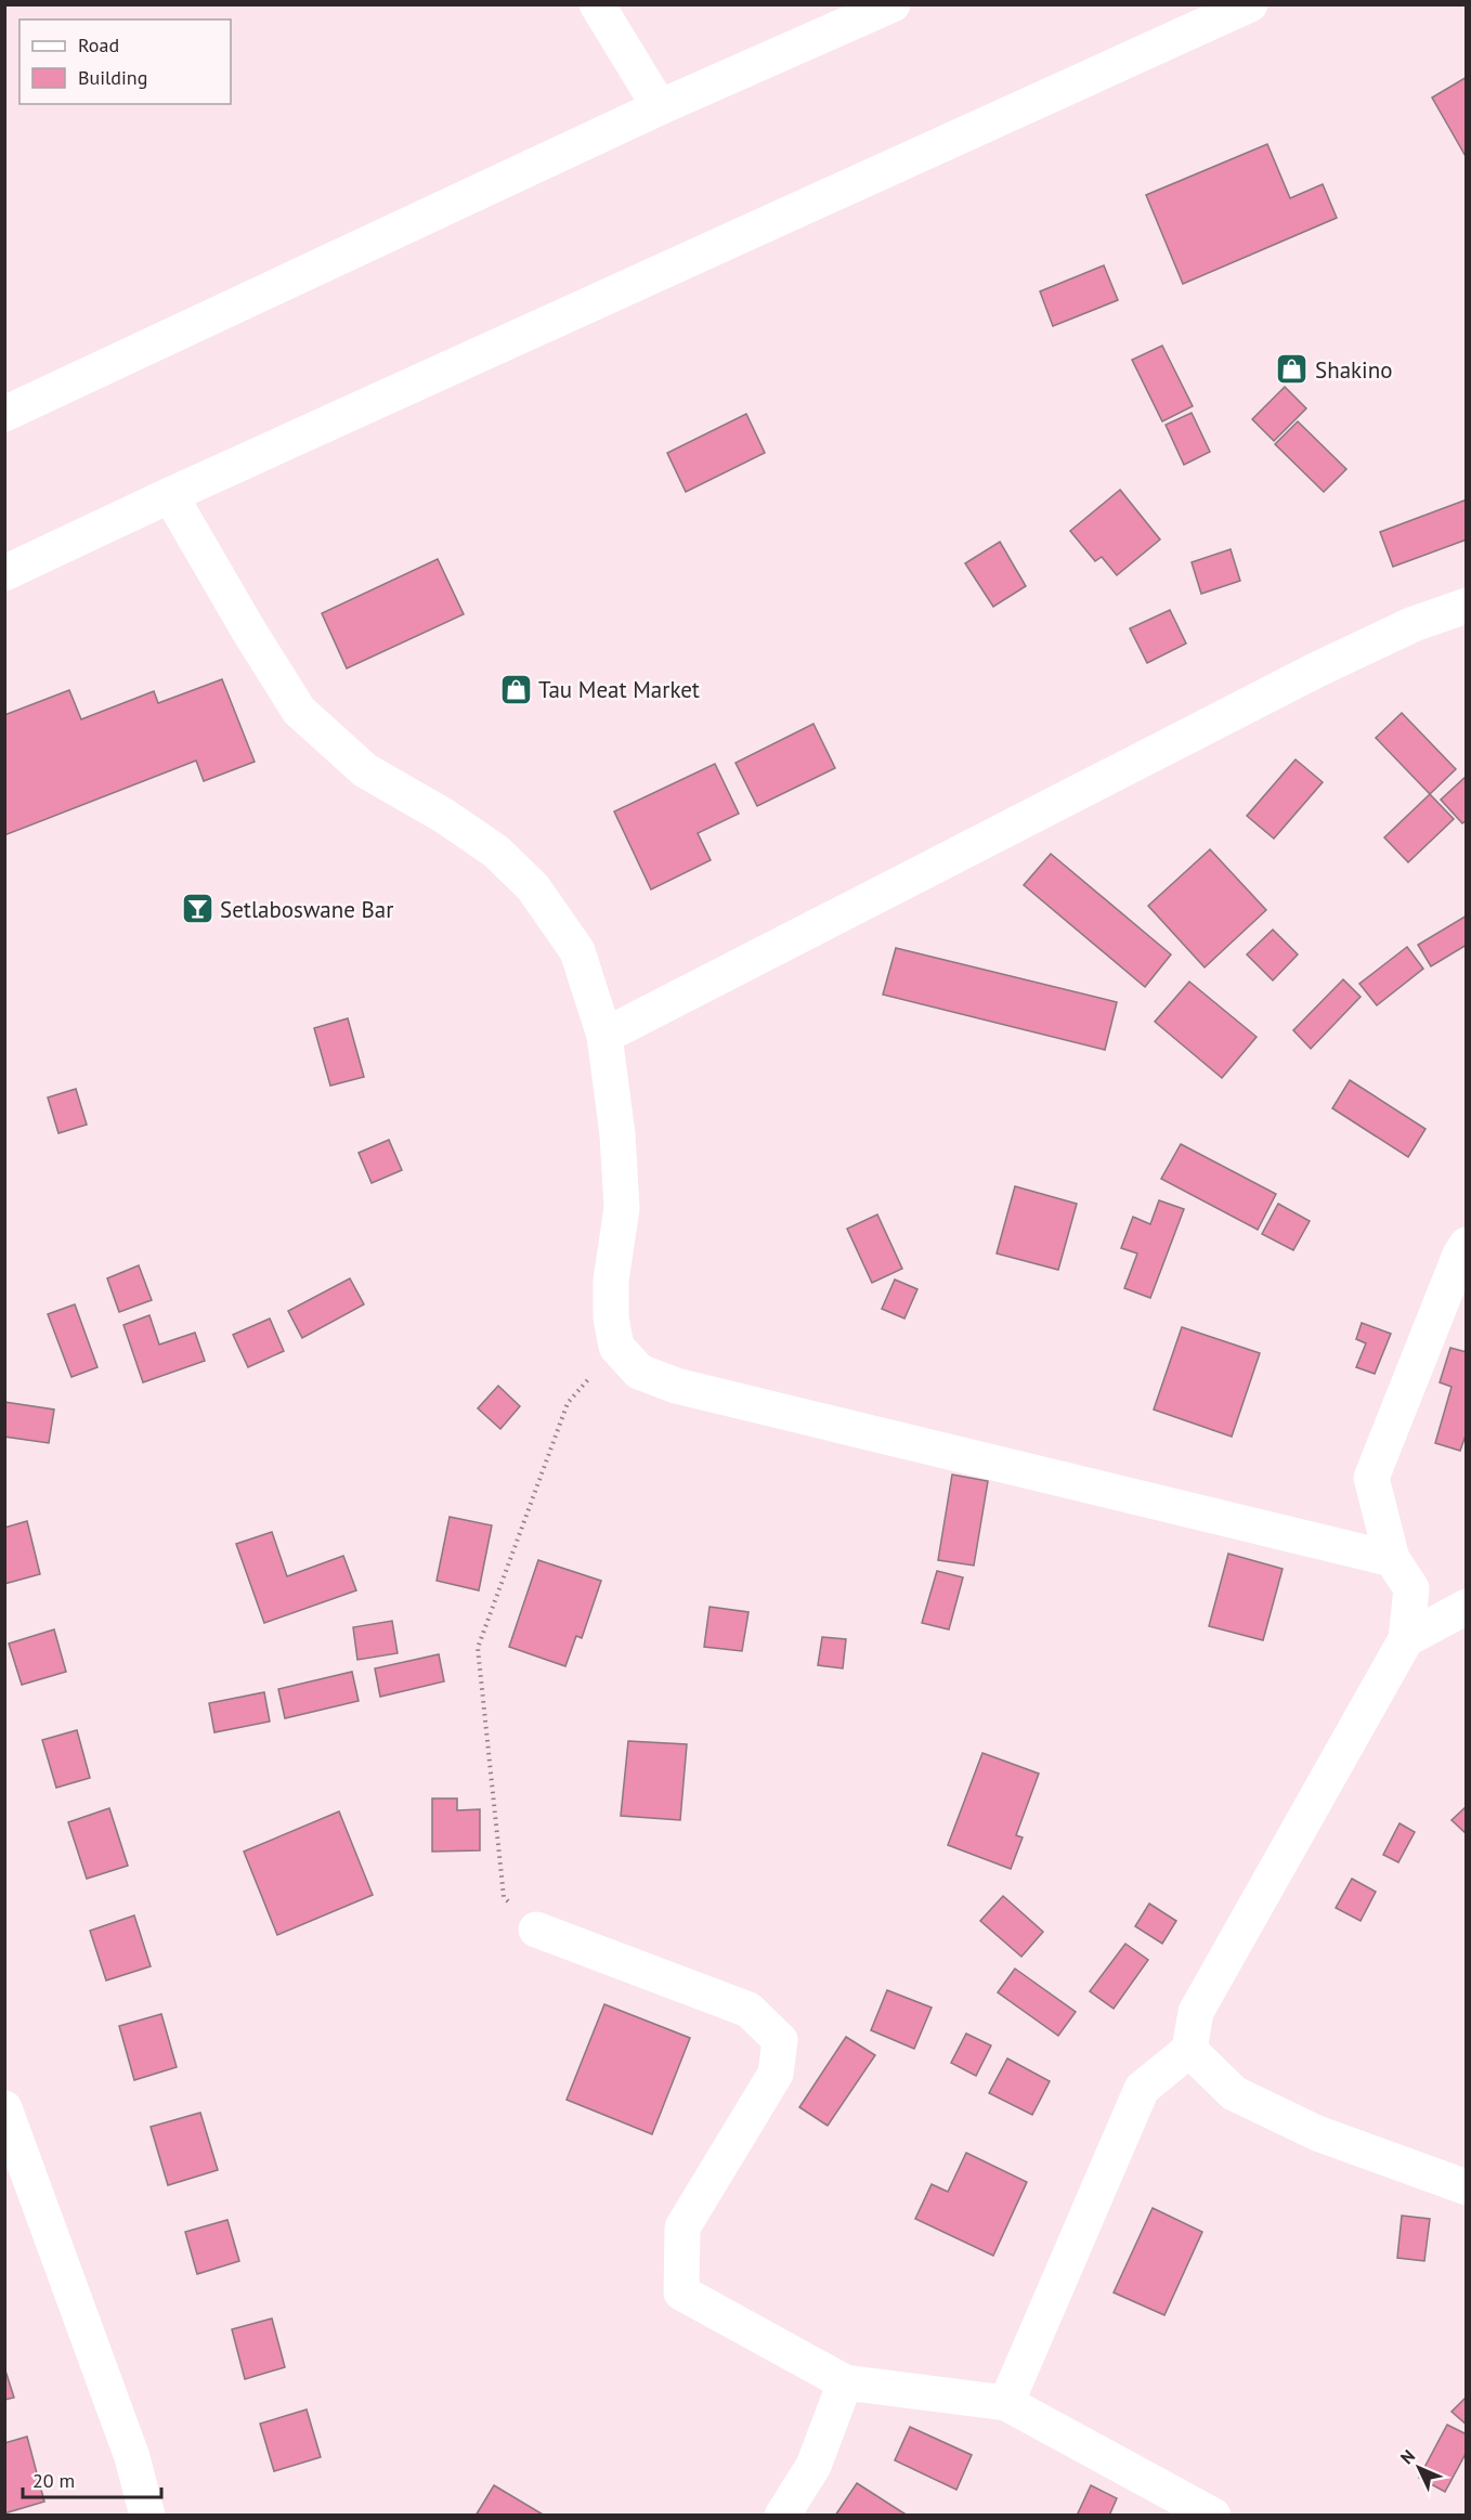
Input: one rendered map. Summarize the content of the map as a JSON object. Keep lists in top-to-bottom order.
{
  "places": {
    "shop": ["Shakino", "Tau Meat Market"],
    "bar": ["Setlaboswane Bar"]
  },
  "legend": ["Road", "Building"],
  "scale_bar": "20 m",
  "north": "top left"
}
